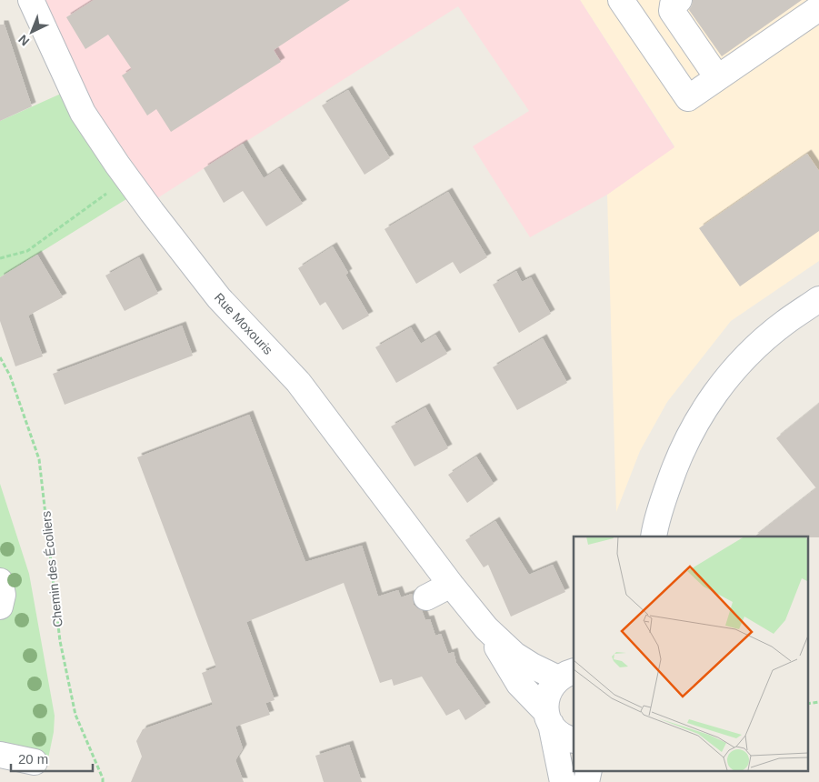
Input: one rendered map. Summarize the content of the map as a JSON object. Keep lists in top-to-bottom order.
{
  "streets": {
    "street": ["Rue Moxouris"],
    "path": ["Chemin des Écoliers"]
  },
  "scale_bar": "20 m",
  "north": "bottom left"
}
